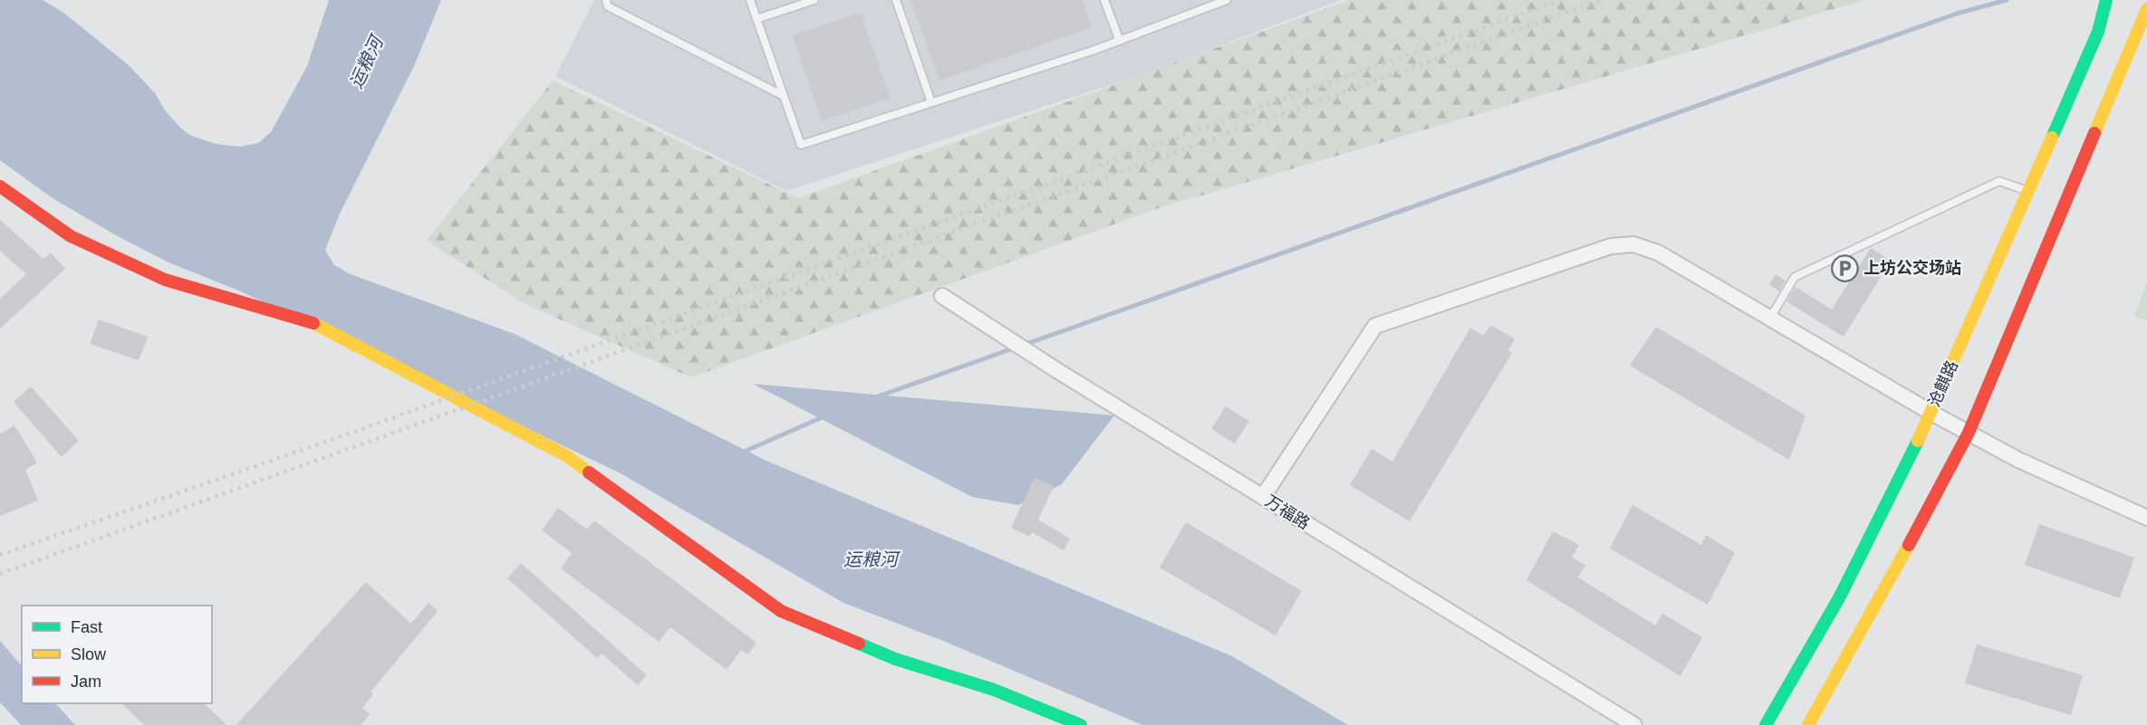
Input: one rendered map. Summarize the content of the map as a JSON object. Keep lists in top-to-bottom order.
{
  "streets": {
    "main road": ["沧麒路"],
    "street": ["万福路"]
  },
  "water": ["运粮河"],
  "places": {
    "parking": ["上坊公交场站"]
  },
  "legend": ["Fast", "Slow", "Jam"]
}
